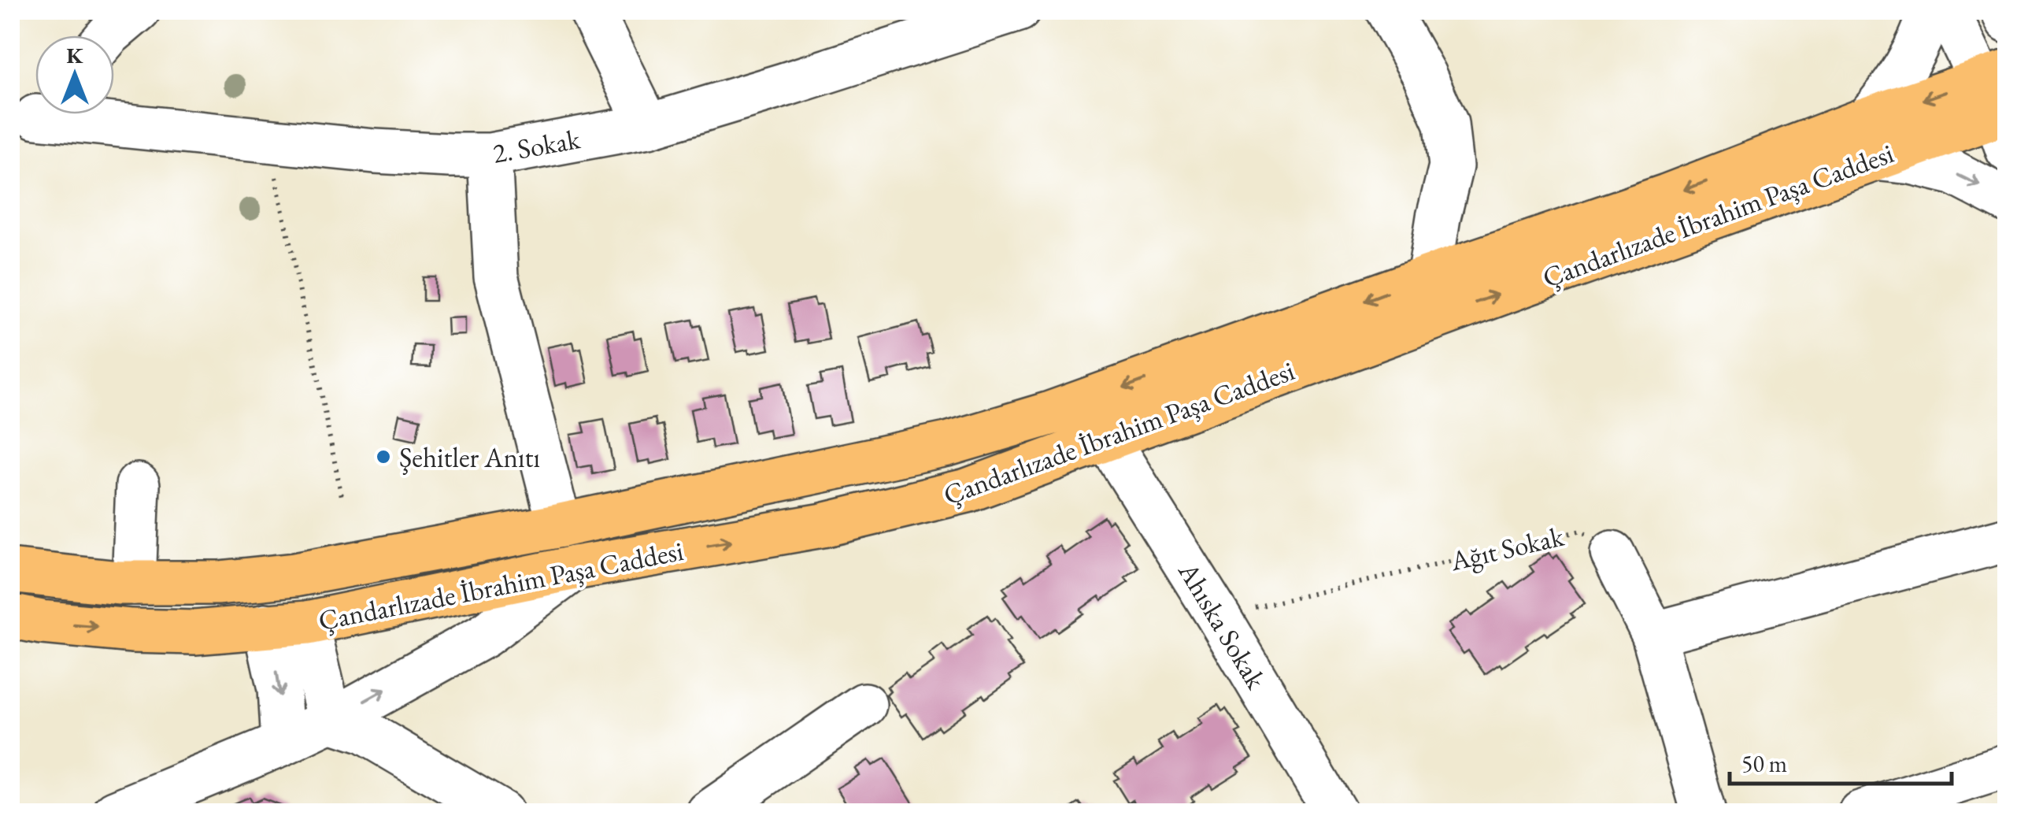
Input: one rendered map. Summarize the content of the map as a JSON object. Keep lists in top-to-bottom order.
{
  "streets": {
    "main road": ["Çandarlızade İbrahim Paşa Caddesi"],
    "street": ["2. Sokak", "Ahıska Sokak"],
    "path": ["Ağıt Sokak"]
  },
  "crossings": [
    ["Çandarlızade İbrahim Paşa Caddesi", "Ahıska Sokak"],
    ["Ağıt Sokak", "Ahıska Sokak"]
  ],
  "places": ["Şehitler Anıtı"],
  "scale_bar": "50 m",
  "north": "top"
}
